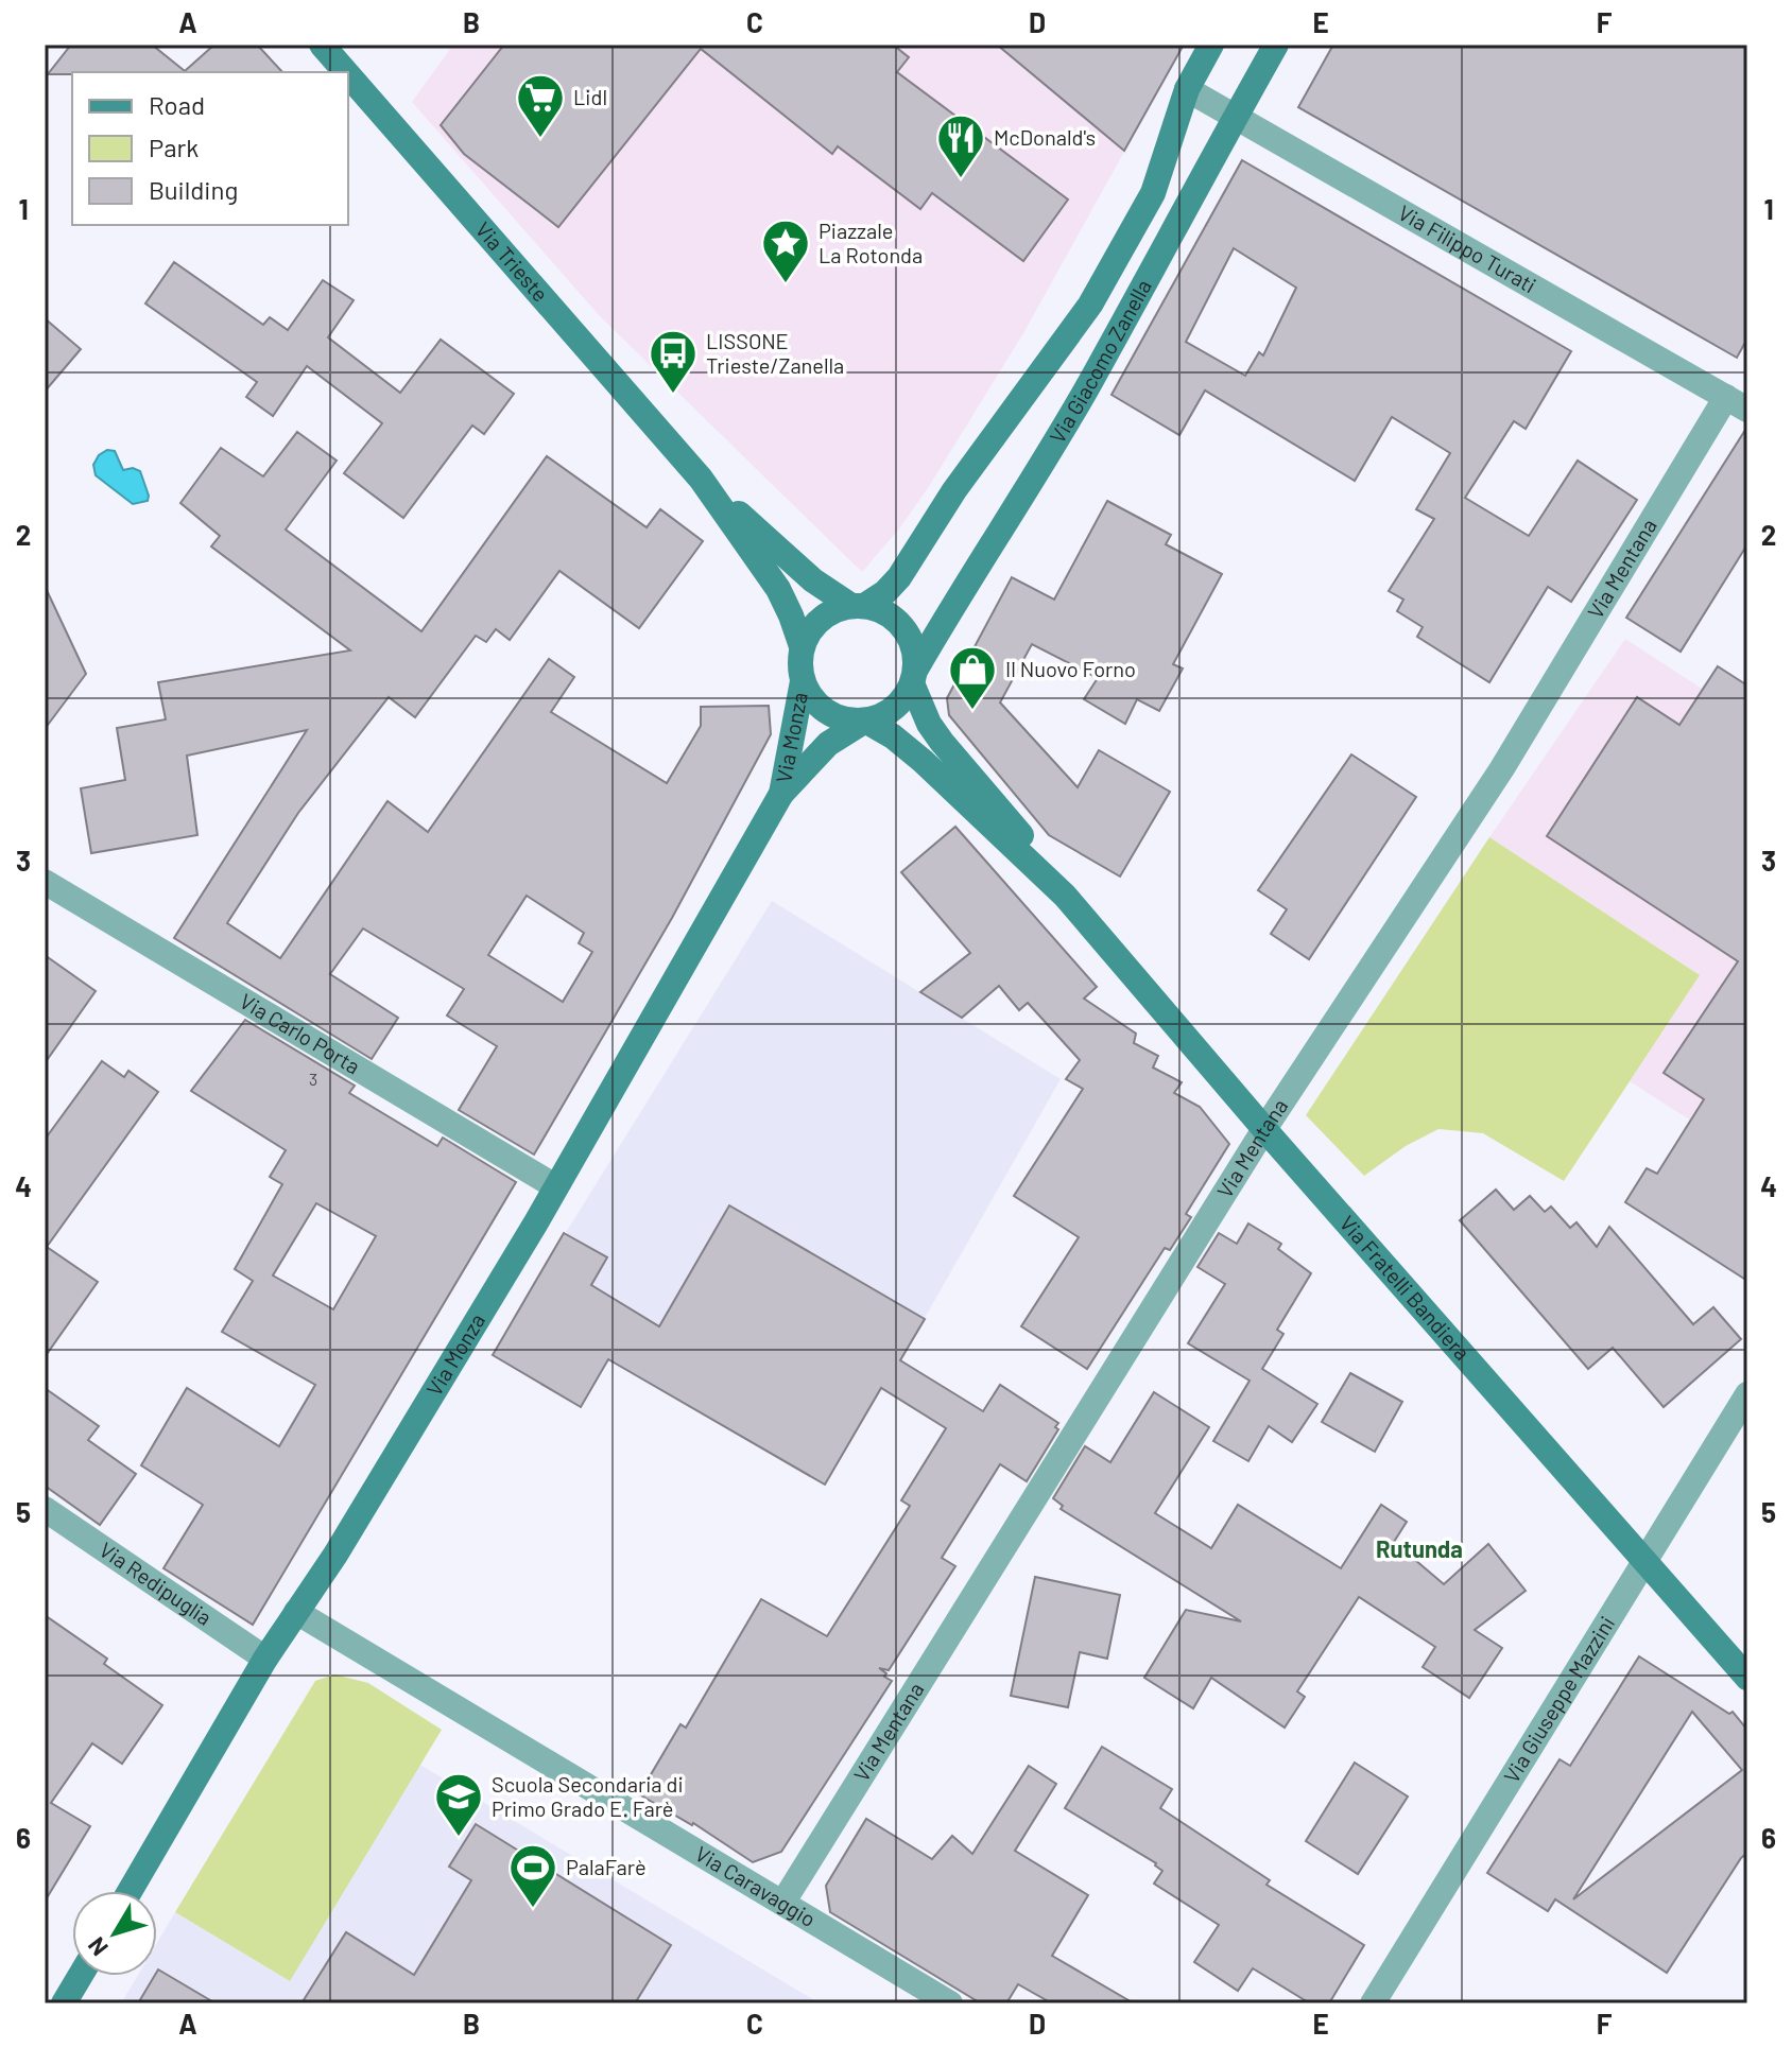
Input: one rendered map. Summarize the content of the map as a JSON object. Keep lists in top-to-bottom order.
{
  "streets": {
    "street": [
      "Via Filippo Turati",
      "Via Trieste",
      "Via Giacomo Zanella",
      "Via Mentana",
      "Via Monza",
      "Via Carlo Porta",
      "Via Fratelli Bandiera",
      "Via Redipuglia",
      "Via Giuseppe Mazzini",
      "Via Caravaggio"
    ]
  },
  "crossings": [
    ["Via Filippo Turati", "Via Giacomo Zanella"],
    ["Via Filippo Turati", "Via Mentana"],
    ["Via Trieste", "Via Giacomo Zanella"],
    ["Via Trieste", "Via Monza"],
    ["Via Trieste", "Via Fratelli Bandiera"],
    ["Via Giacomo Zanella", "Via Monza"],
    ["Via Giacomo Zanella", "Via Fratelli Bandiera"],
    ["Via Mentana", "Via Fratelli Bandiera"],
    ["Via Mentana", "Via Caravaggio"],
    ["Via Monza", "Via Carlo Porta"],
    ["Via Monza", "Via Fratelli Bandiera"],
    ["Via Monza", "Via Redipuglia"],
    ["Via Monza", "Via Caravaggio"],
    ["Via Fratelli Bandiera", "Via Giuseppe Mazzini"]
  ],
  "districts": ["Rutunda"],
  "places": {
    "supermarket": ["Lidl"],
    "restaurant": ["McDonald's"],
    "place": ["Piazzale La Rotonda"],
    "bus stop": ["LISSONE Trieste/Zanella"],
    "shop": ["Il Nuovo Forno"],
    "school or university": ["Scuola Secondaria di Primo Grado E. Farè"],
    "sports": ["PalaFarè"]
  },
  "house_numbers": ["3"],
  "legend": ["Road", "Park", "Building"],
  "north": "bottom left",
  "grid": {
    "columns": [
      "A",
      "B",
      "C",
      "D",
      "E",
      "F"
    ],
    "rows": [
      "1",
      "2",
      "3",
      "4",
      "5",
      "6"
    ]
  }
}
